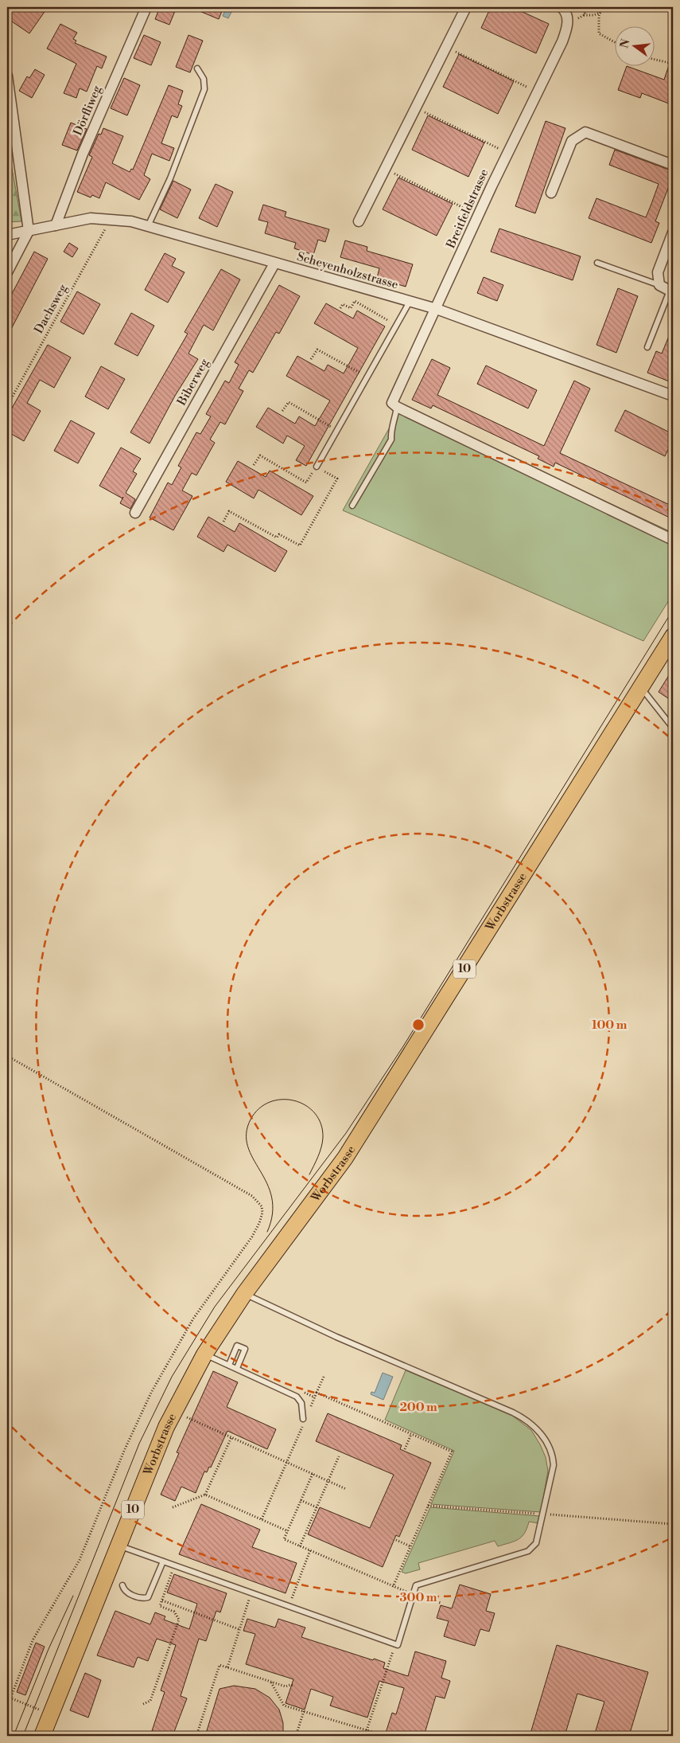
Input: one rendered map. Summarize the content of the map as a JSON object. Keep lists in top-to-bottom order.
{
  "streets": {
    "main road": ["Worbstrasse", "10"],
    "street": [
      "Dörfliweg",
      "Breitfeldstrasse",
      "Scheyenholzstrasse",
      "Biberweg"
    ],
    "path": ["Dachsweg"]
  },
  "crossings": [
    ["Dörfliweg", "Scheyenholzstrasse"],
    ["Breitfeldstrasse", "Scheyenholzstrasse"],
    ["Scheyenholzstrasse", "Dachsweg"],
    ["Scheyenholzstrasse", "Biberweg"]
  ],
  "north": "left",
  "rings": ["100 m", "200 m", "300 m"]
}
